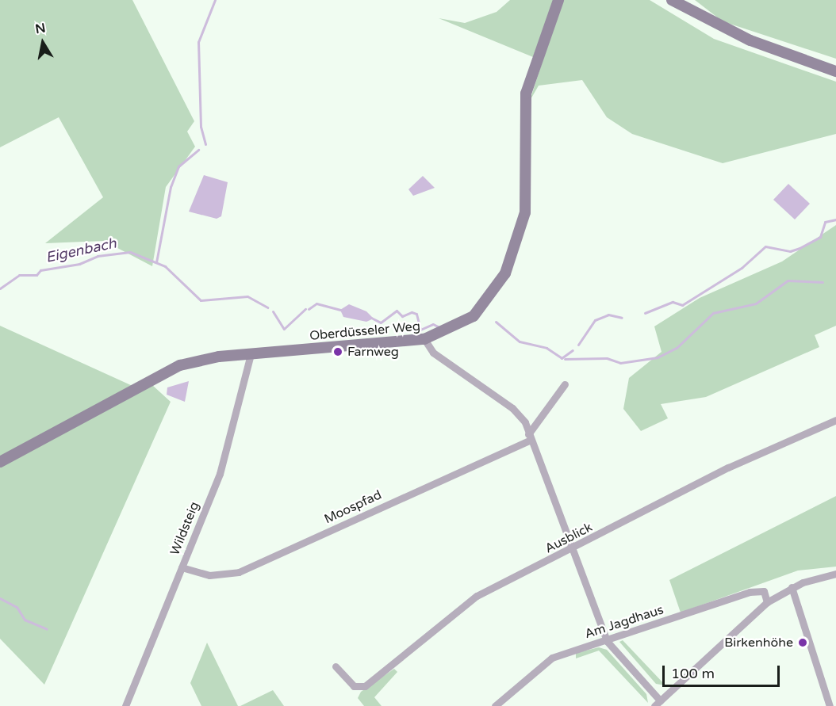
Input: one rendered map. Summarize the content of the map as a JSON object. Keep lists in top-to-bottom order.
{
  "streets": {
    "street": [
      "Oberdüsseler Weg",
      "Moospfad",
      "Wildsteig",
      "Ausblick",
      "Am Jagdhaus"
    ]
  },
  "crossings": [
    ["Oberdüsseler Weg", "Wildsteig"],
    ["Moospfad", "Wildsteig"]
  ],
  "water": ["Eigenbach"],
  "places": ["Farnweg", "Birkenhöhe"],
  "scale_bar": "100 m",
  "north": "top"
}
